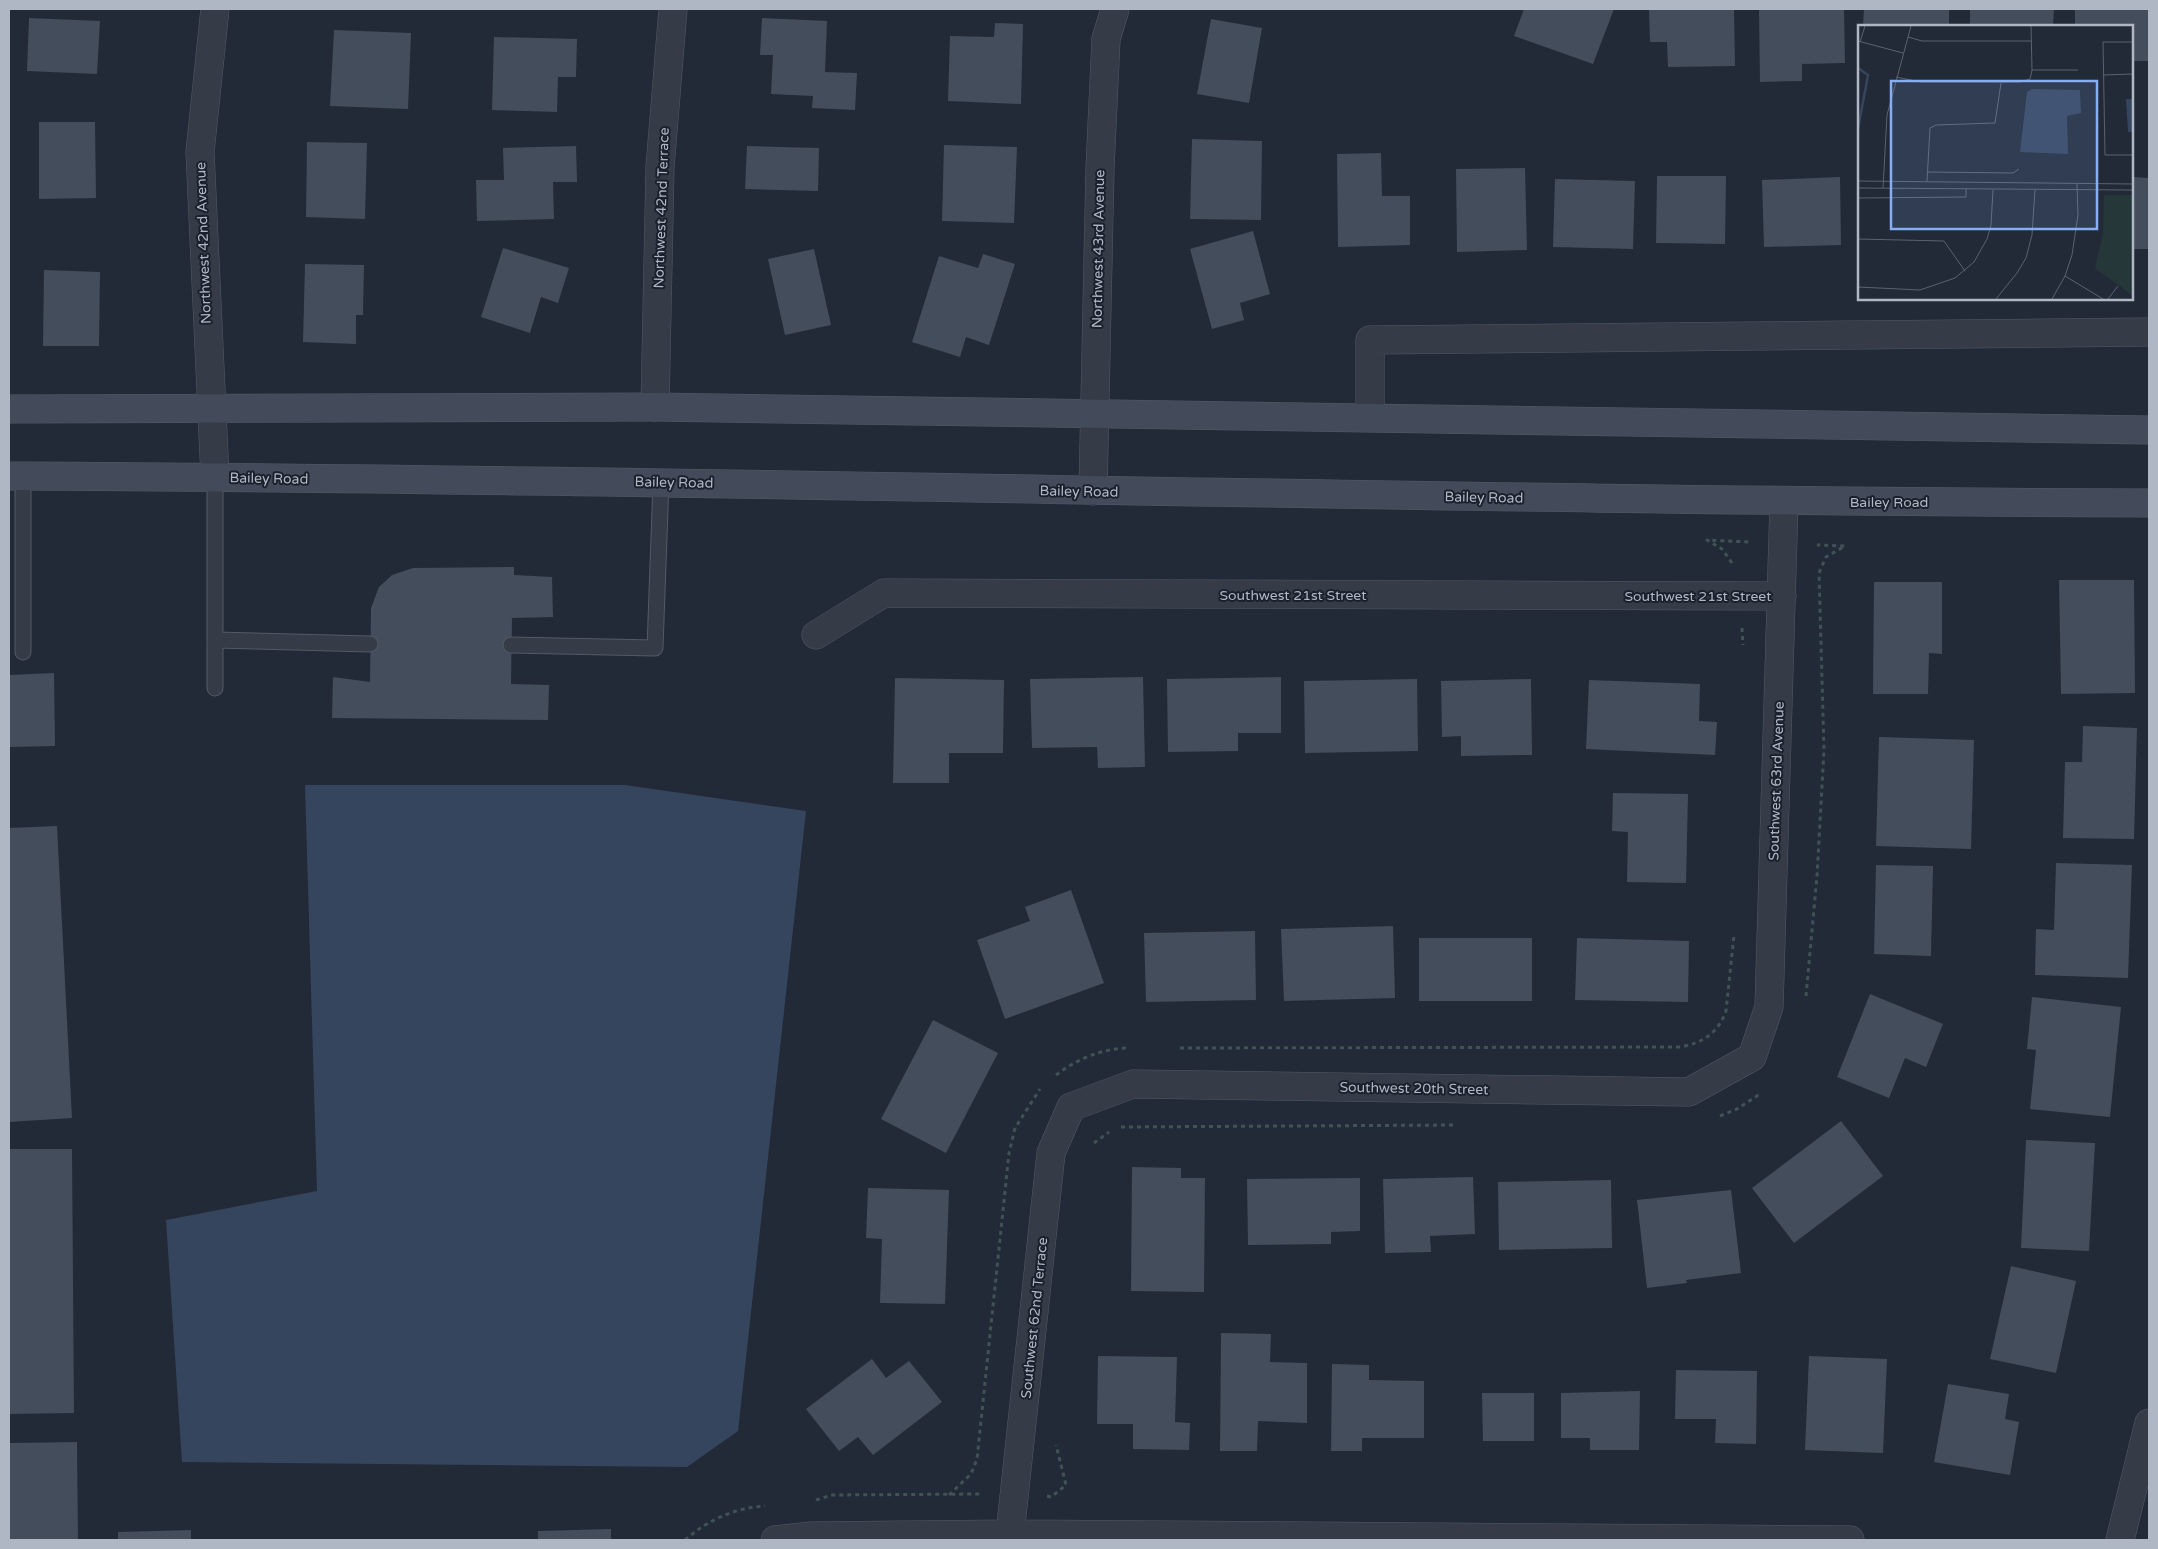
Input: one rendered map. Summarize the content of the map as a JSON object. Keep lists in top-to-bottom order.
{
  "streets": {
    "street": [
      "Northwest 42nd Terrace",
      "Northwest 42nd Avenue",
      "Northwest 43rd Avenue",
      "Bailey Road",
      "Southwest 21st Street",
      "Southwest 63rd Avenue",
      "Southwest 20th Street",
      "Southwest 62nd Terrace"
    ]
  },
  "crossings": [
    ["Northwest 42nd Avenue", "Bailey Road"],
    ["Northwest 43rd Avenue", "Bailey Road"],
    ["Bailey Road", "Southwest 63rd Avenue"],
    ["Southwest 21st Street", "Southwest 63rd Avenue"],
    ["Southwest 63rd Avenue", "Southwest 20th Street"],
    ["Southwest 20th Street", "Southwest 62nd Terrace"]
  ]
}
